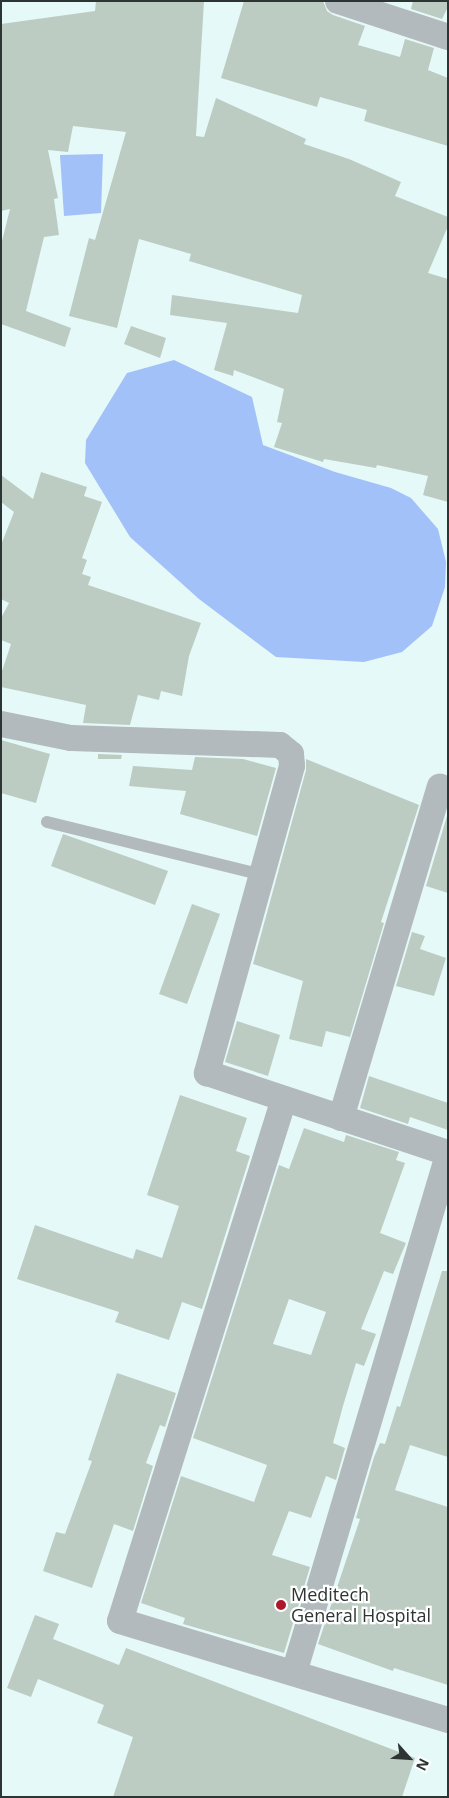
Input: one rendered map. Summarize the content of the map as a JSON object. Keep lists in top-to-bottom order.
{
  "places": ["Meditech General Hospital"],
  "north": "bottom right"
}
